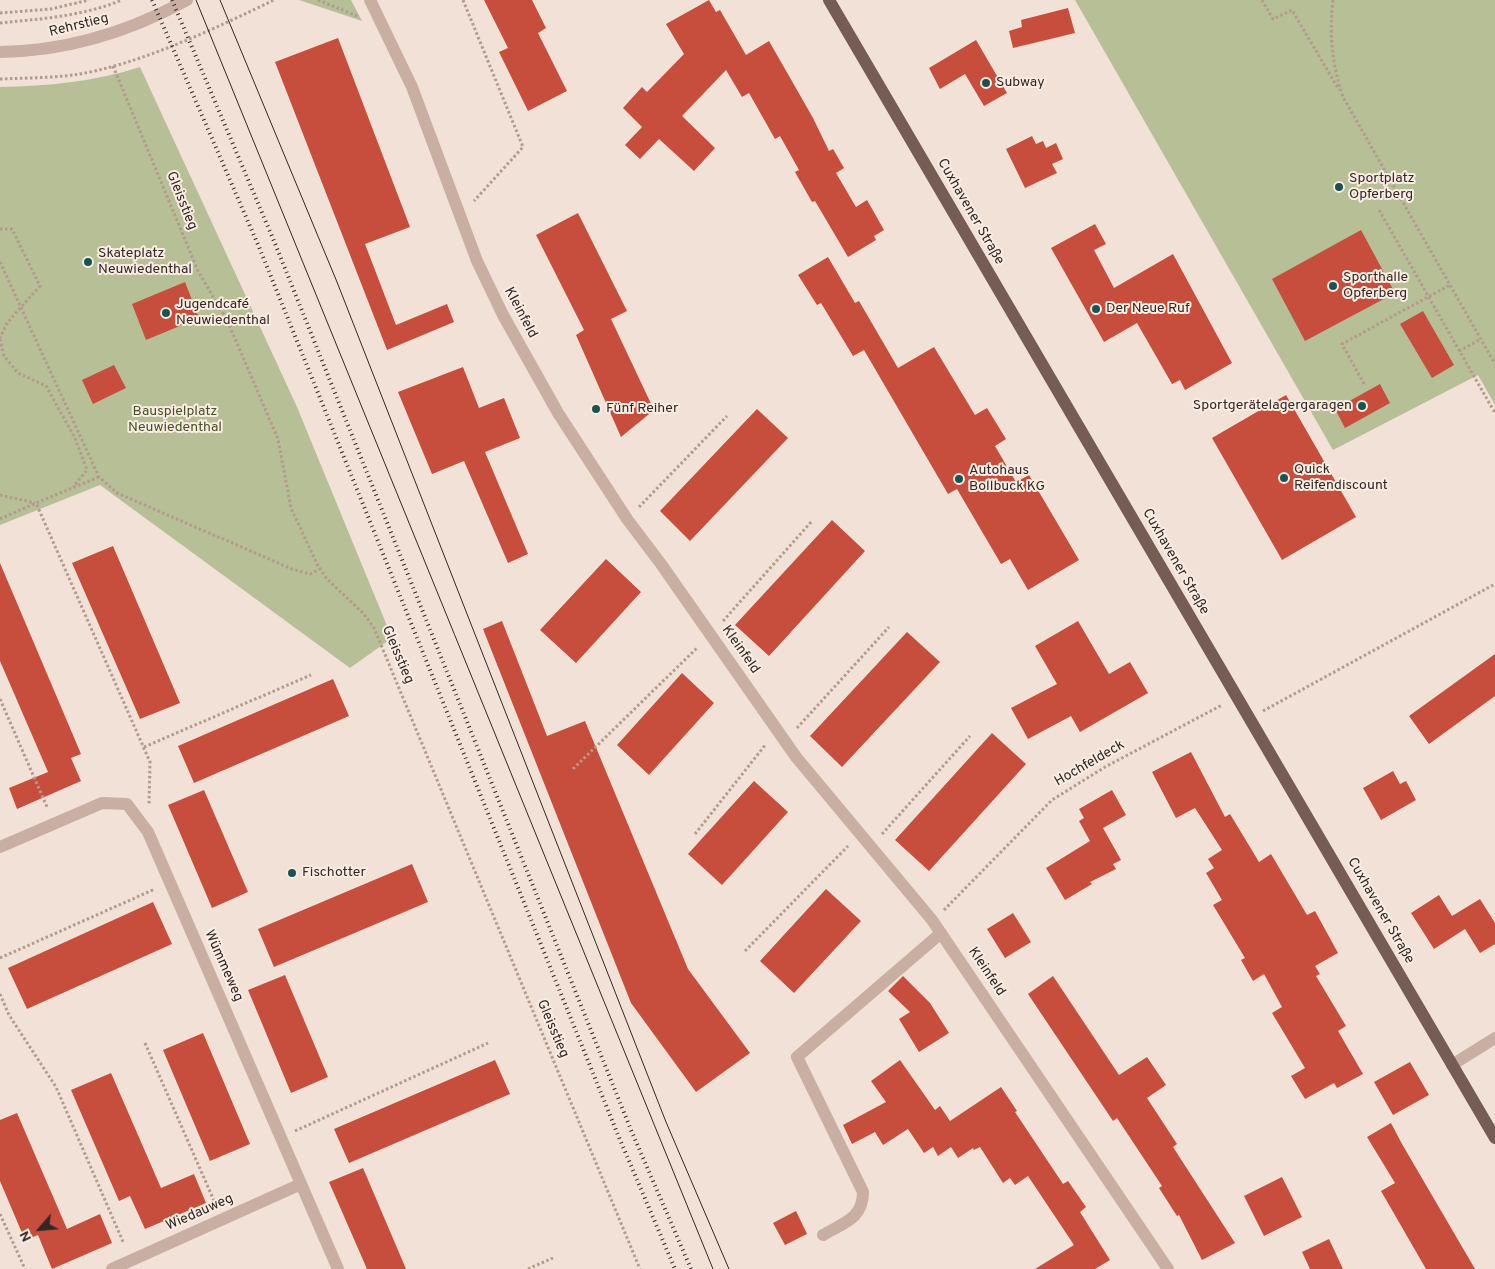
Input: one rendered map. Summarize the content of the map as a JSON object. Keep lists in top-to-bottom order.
{
  "streets": {
    "main road": ["Cuxhavener Straße"],
    "street": [
      "Rehrstieg",
      "Kleinfeld",
      "Wümmeweg",
      "Wiedauweg"
    ],
    "path": ["Gleisstieg", "Hochfeldeck"]
  },
  "crossings": [
    ["Cuxhavener Straße", "Hochfeldeck"],
    ["Kleinfeld", "Hochfeldeck"],
    ["Wümmeweg", "Wiedauweg"]
  ],
  "parks": ["Bauspielplatz Neuwiedenthal"],
  "places": [
    "Subway",
    "Sportplatz Opferberg",
    "Skateplatz Neuwiedenthal",
    "Sporthalle Opferberg",
    "Der Neue Ruf",
    "Jugendcafé Neuwiedenthal",
    "Sportgerätelagergaragen",
    "Fünf Reiher",
    "Quick Reifendiscount",
    "Autohaus Bollbuck KG",
    "Fischotter"
  ],
  "north": "bottom left"
}
